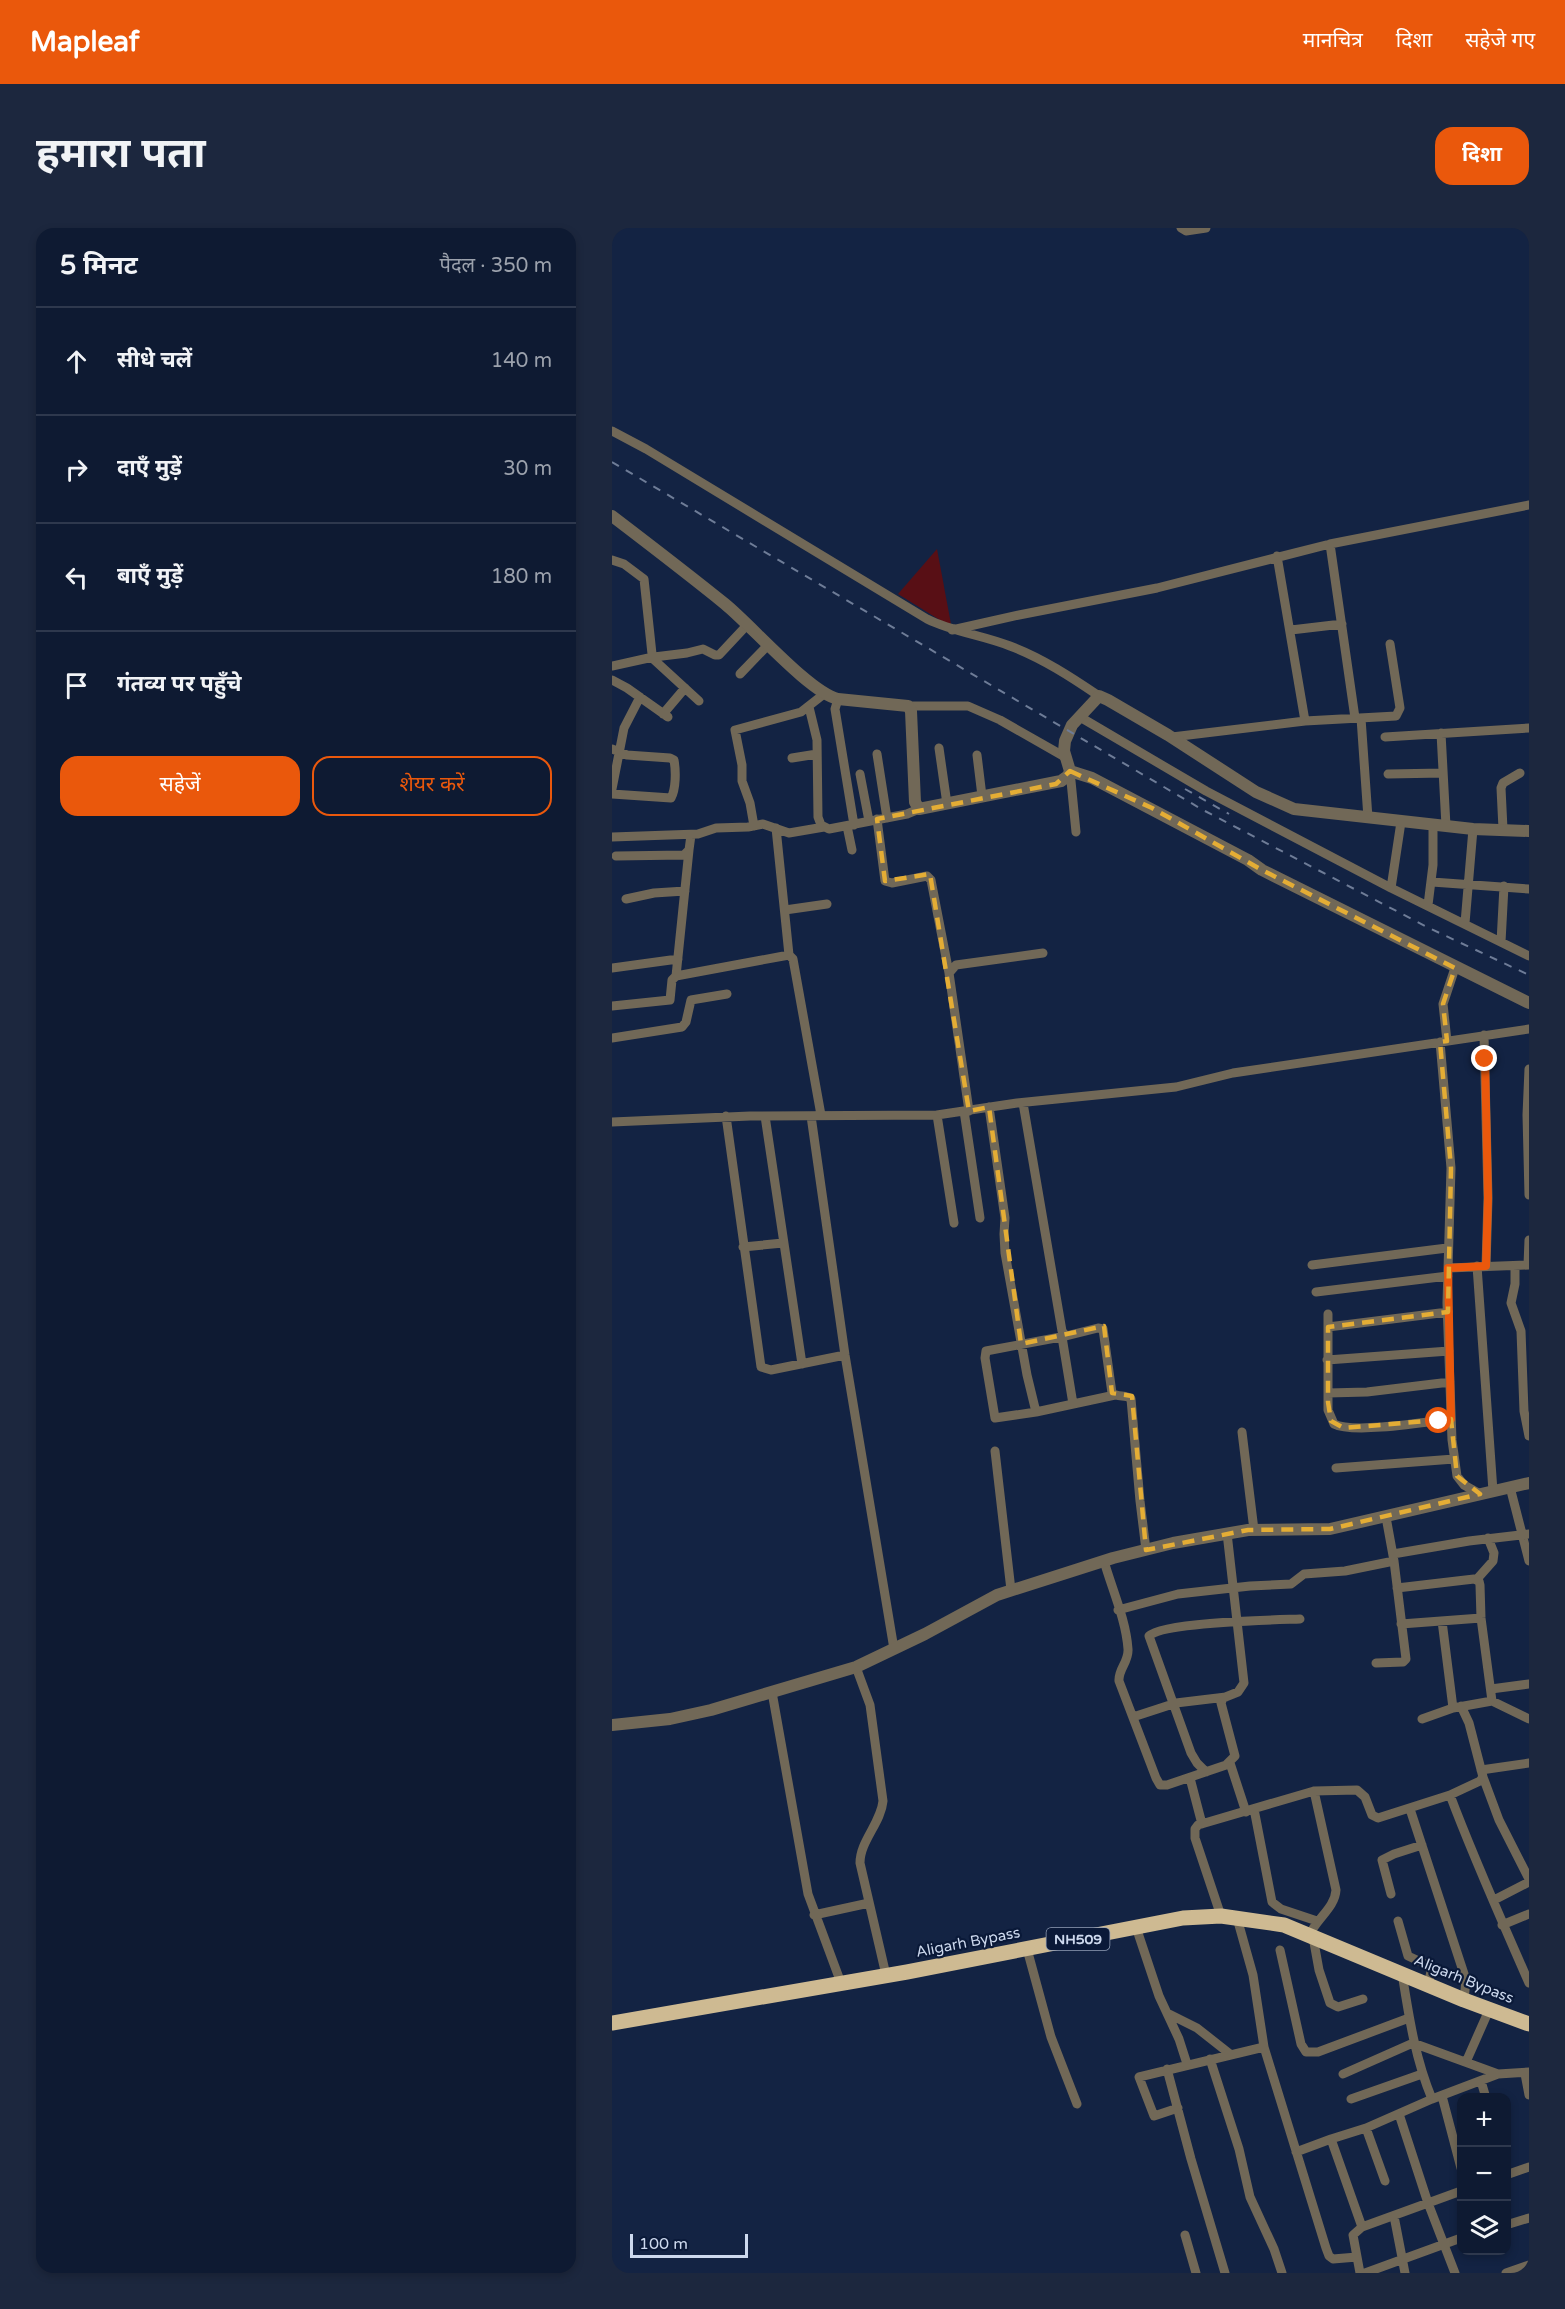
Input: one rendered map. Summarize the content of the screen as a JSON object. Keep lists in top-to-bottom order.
{
  "streets": {
    "highway": ["NH509", "Aligarh Bypass"]
  },
  "scale_bar": "100 m",
  "page": {
    "header": "Mapleaf",
    "nav": ["मानचित्र", "दिशा", "सहेजे गए"],
    "buttons": [
      "दिशा",
      ["सहेजें", "शेयर करें"]
    ],
    "title": "हमारा पता",
    "heading": ["5 मिनट", "पैदल · 350 m"],
    "list": [
      ["सीधे चलें", "140 m"],
      ["दाएँ मुड़ें", "30 m"],
      ["बाएँ मुड़ें", "180 m"],
      "गंतव्य पर पहुँचे"
    ],
    "map_buttons": ["+", "−"],
    "scale": "100 m"
  }
}
